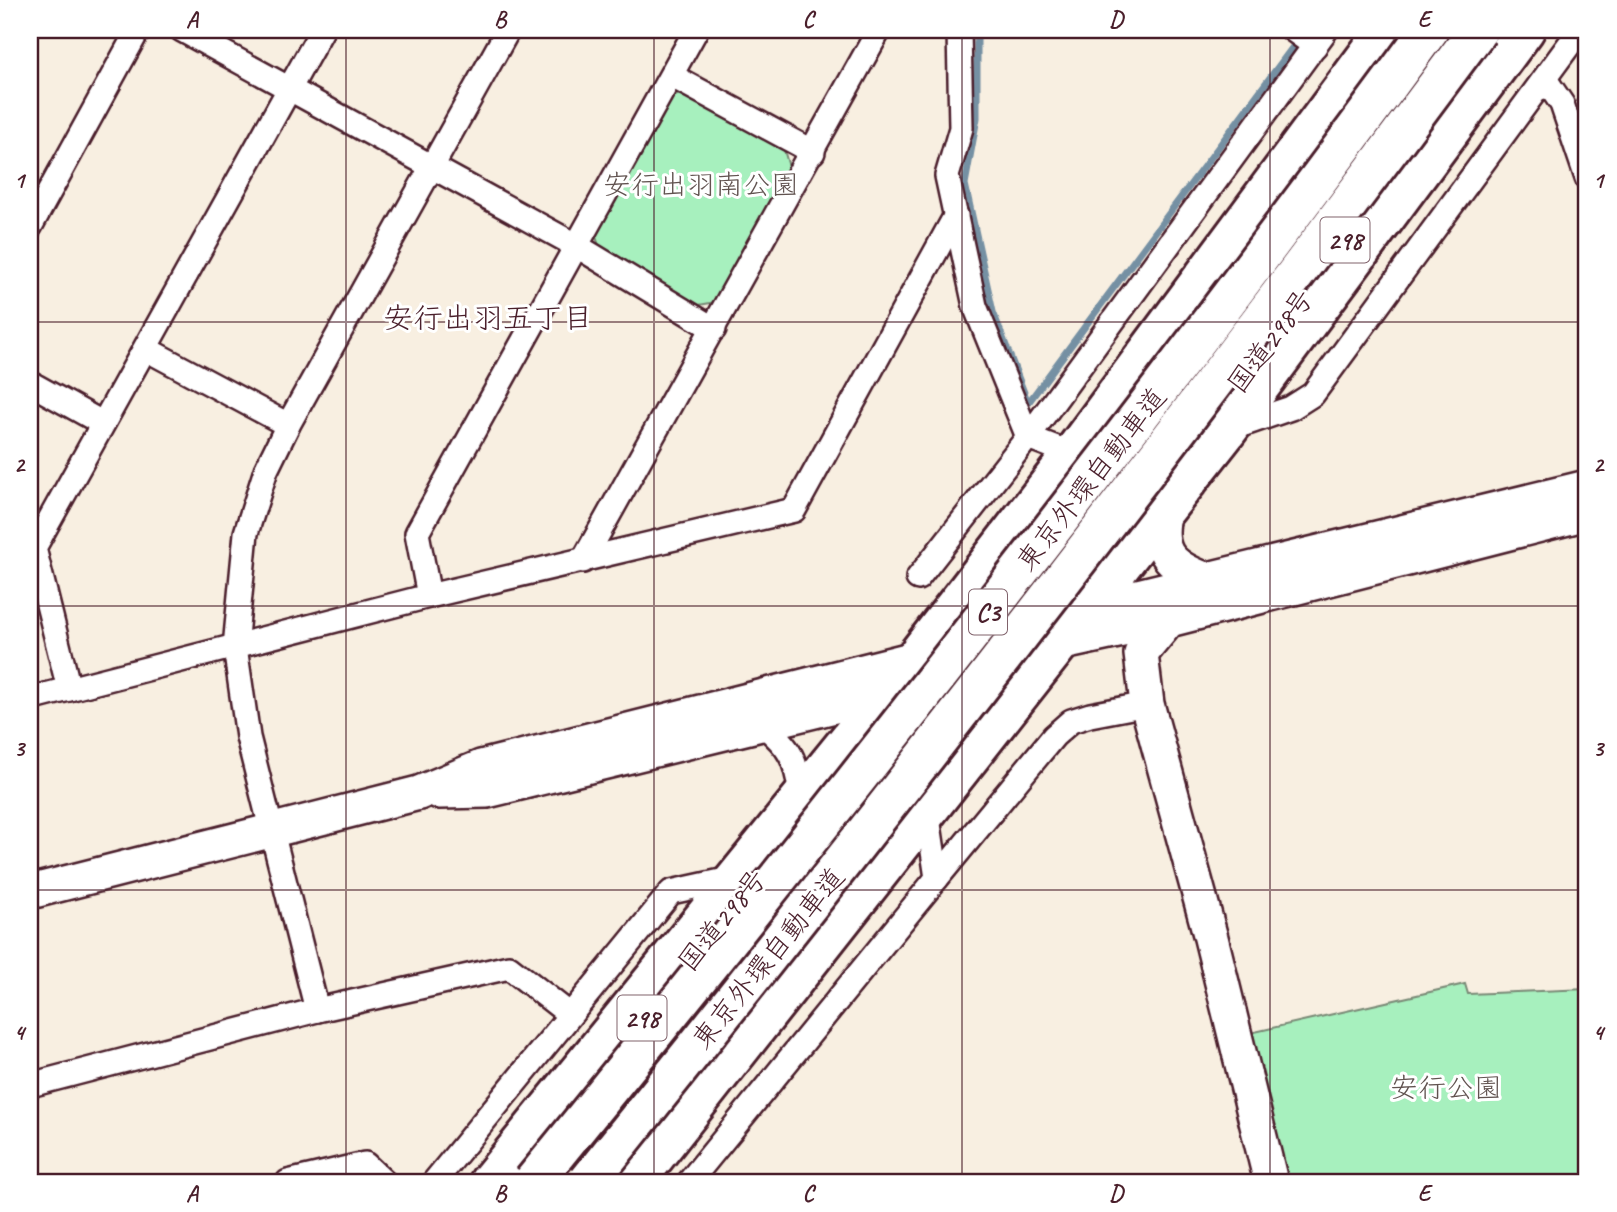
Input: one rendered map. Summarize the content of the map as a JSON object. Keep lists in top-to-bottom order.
{
  "streets": {
    "highway": [
      "298",
      "国道298号",
      "東京外環自動車道",
      "C3"
    ]
  },
  "districts": ["安行出羽五丁目"],
  "parks": ["安行出羽南公園", "安行公園"],
  "grid": {
    "columns": [
      "A",
      "B",
      "C",
      "D",
      "E"
    ],
    "rows": [
      "1",
      "2",
      "3",
      "4"
    ]
  }
}
